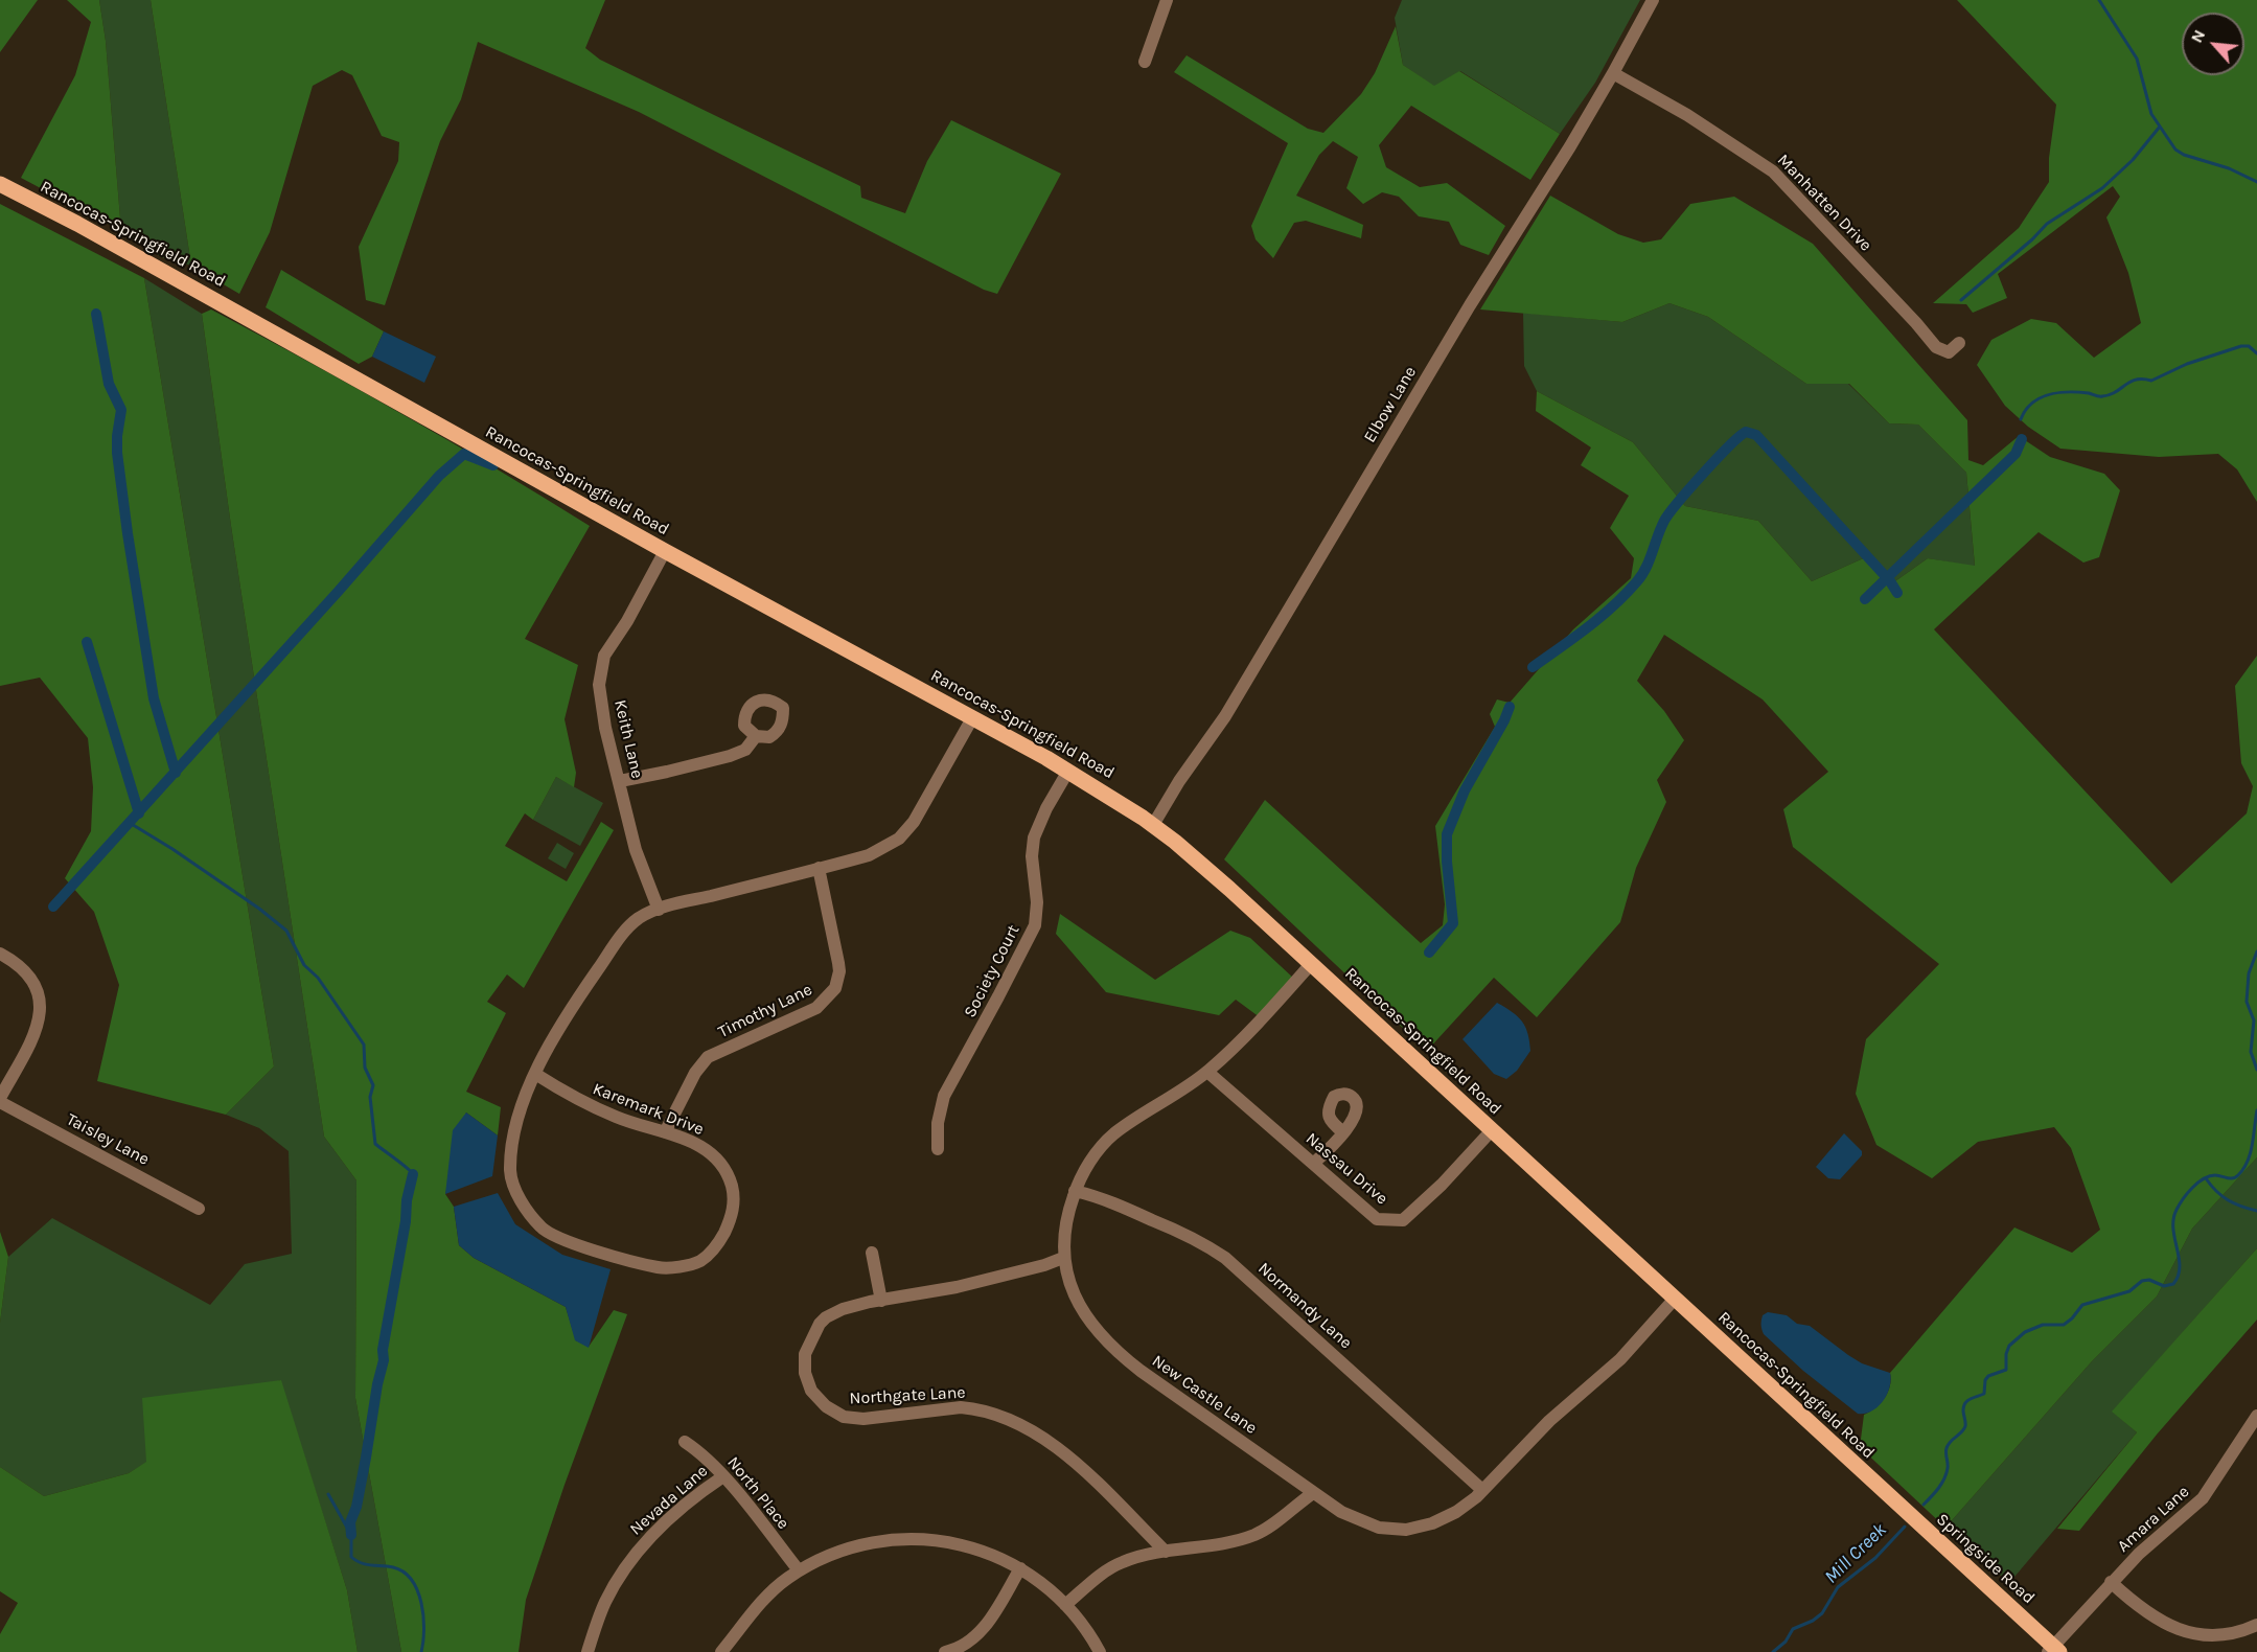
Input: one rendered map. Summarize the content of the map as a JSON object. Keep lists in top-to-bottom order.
{
  "streets": {
    "main road": ["Rancocas-Springfield Road", "Springside Road"],
    "street": [
      "Manhatten Drive",
      "Elbow Lane",
      "Keith Lane",
      "Society Court",
      "Timothy Lane",
      "Karemark Drive",
      "Taisley Lane",
      "Nassau Drive",
      "Normandy Lane",
      "New Castle Lane",
      "Northgate Lane",
      "North Place",
      "Nevada Lane",
      "Amara Lane"
    ]
  },
  "crossings": [
    ["Manhatten Drive", "Elbow Lane"],
    ["Rancocas-Springfield Road", "Elbow Lane"],
    ["Rancocas-Springfield Road", "Keith Lane"],
    ["Rancocas-Springfield Road", "Society Court"],
    ["Rancocas-Springfield Road", "Karemark Drive"],
    ["Rancocas-Springfield Road", "Nassau Drive"],
    ["Rancocas-Springfield Road", "New Castle Lane"],
    ["Rancocas-Springfield Road", "Springside Road"],
    ["Keith Lane", "Karemark Drive"],
    ["Timothy Lane", "Karemark Drive"],
    ["Nassau Drive", "New Castle Lane"],
    ["Normandy Lane", "New Castle Lane"],
    ["New Castle Lane", "Northgate Lane"],
    ["North Place", "Nevada Lane"],
    ["Amara Lane", "Springside Road"]
  ],
  "water": ["Mill Creek"],
  "north": "top left"
}
